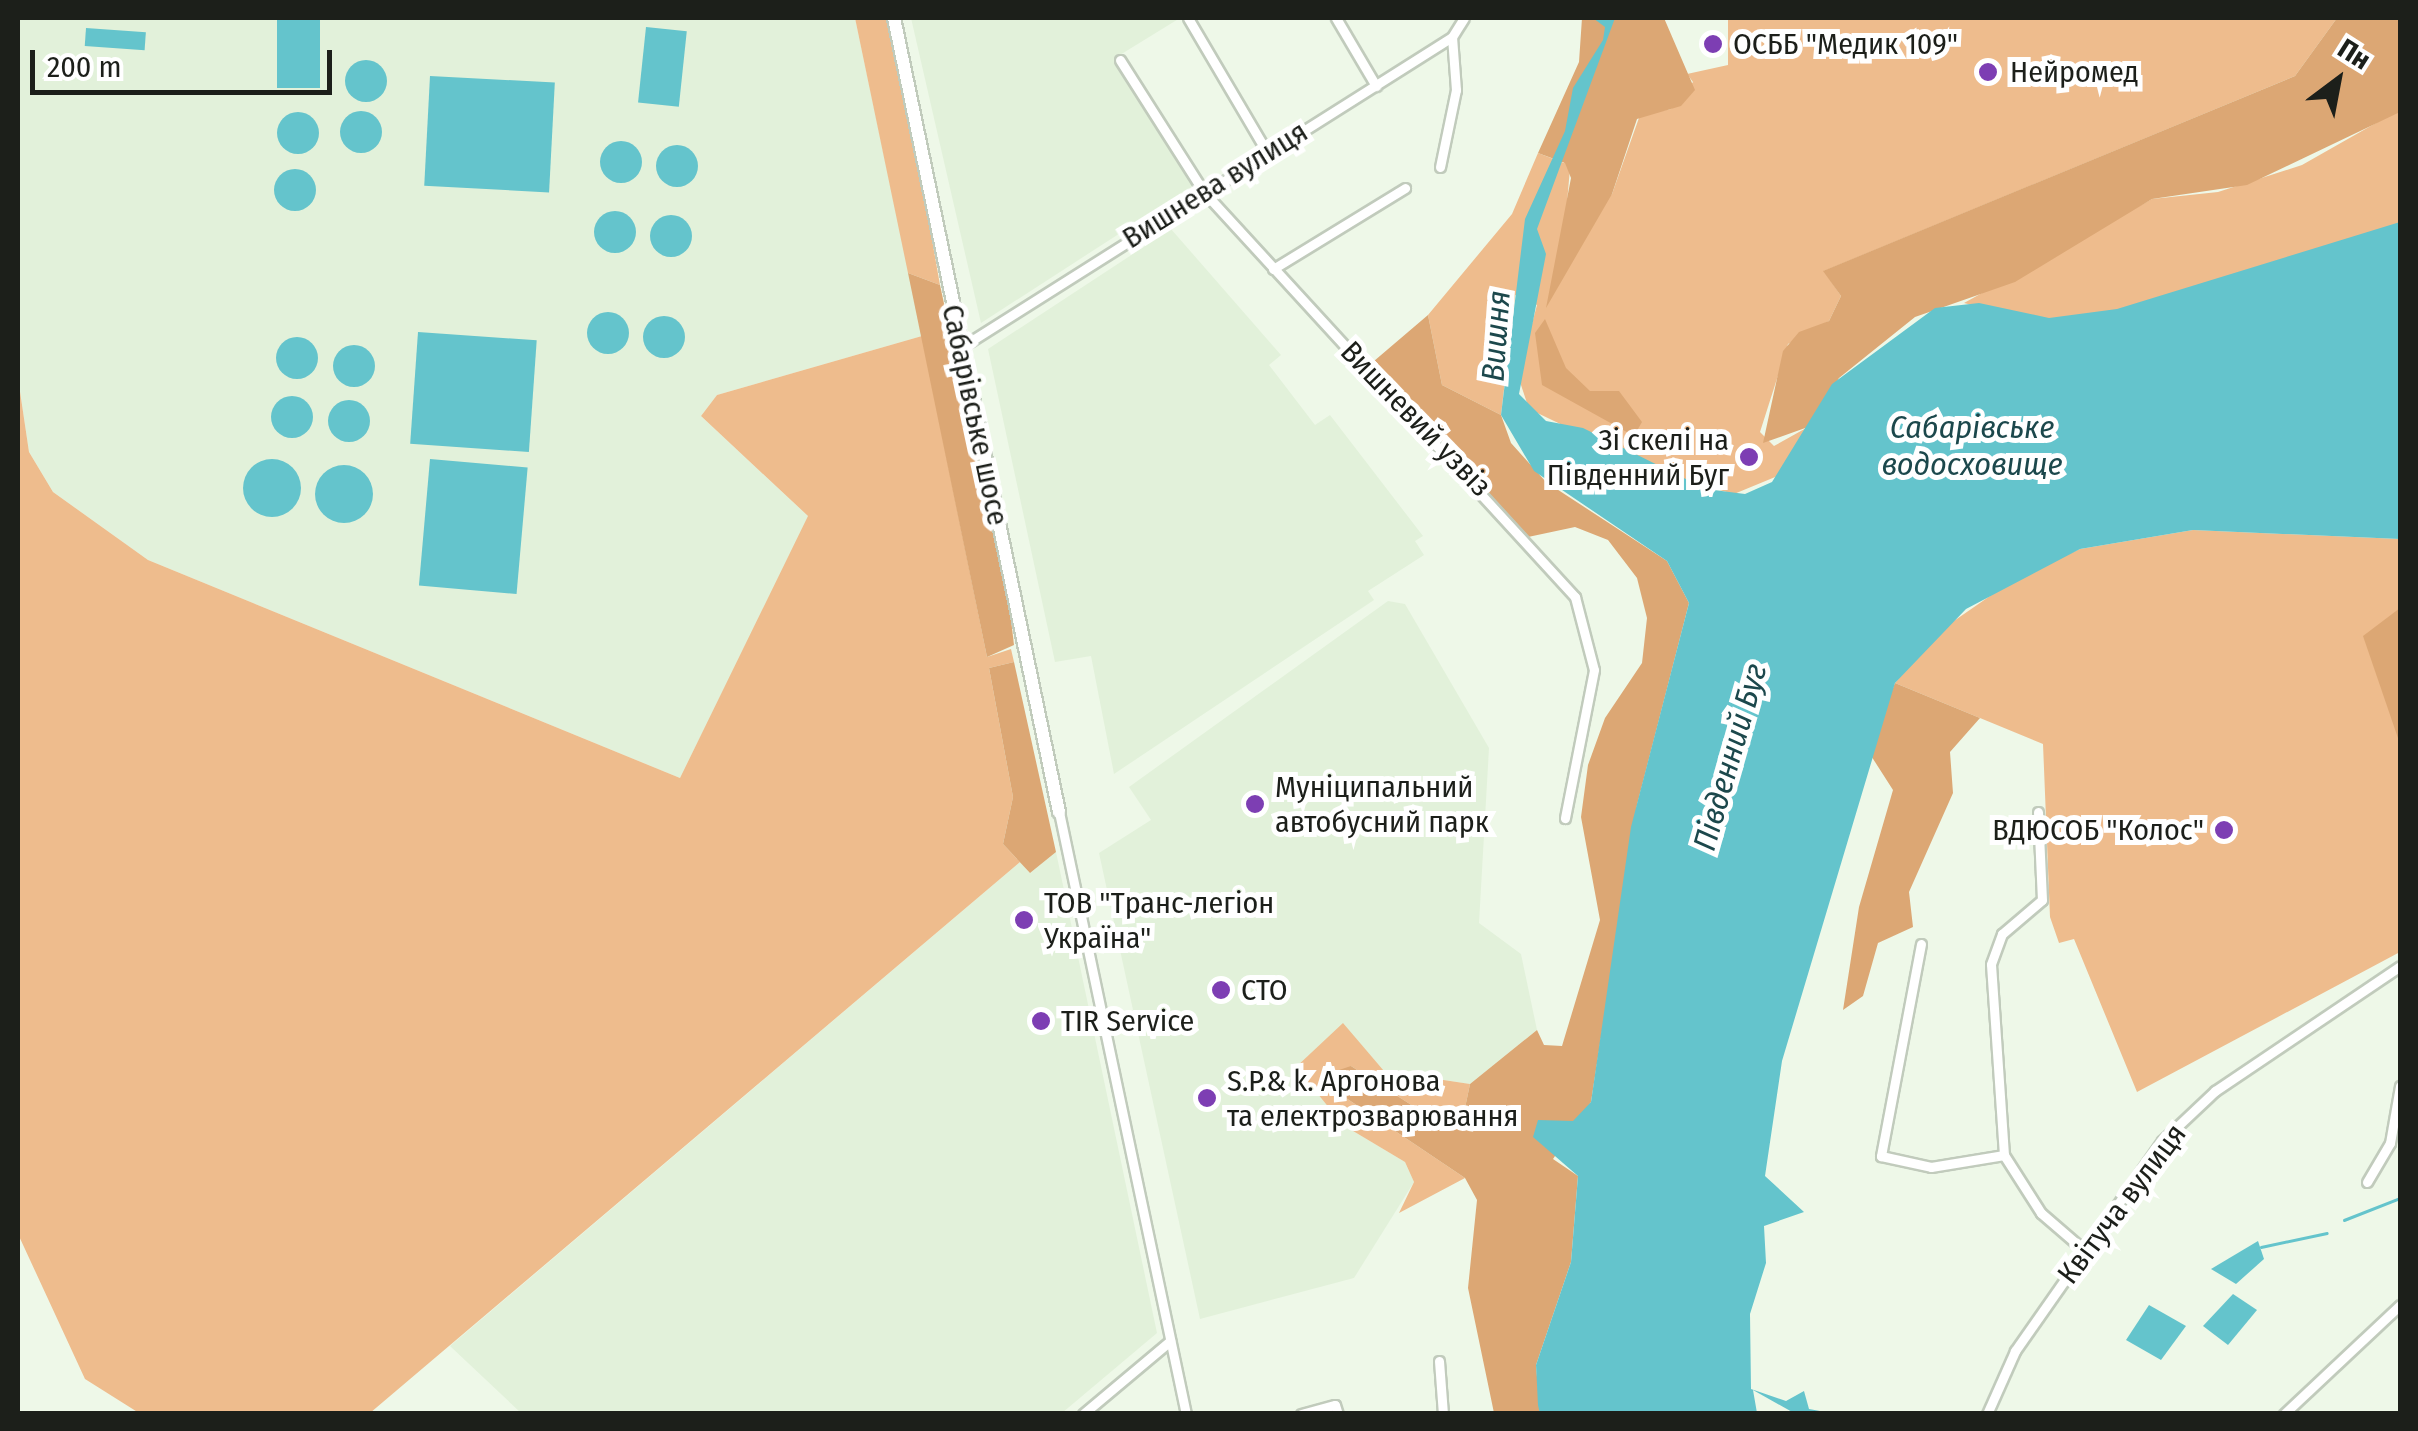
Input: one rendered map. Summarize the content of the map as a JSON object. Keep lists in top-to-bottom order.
{
  "streets": {
    "street": [
      "Вишнева вулиця",
      "Сабарівське шосе",
      "Вишневий узвіз",
      "Квітуча вулиця"
    ]
  },
  "crossings": [
    ["Вишнева вулиця", "Сабарівське шосе"],
    ["Вишнева вулиця", "Вишневий узвіз"]
  ],
  "water": ["Вишня", "Сабарівське водосховище", "Південний Буг"],
  "places": [
    "ОСББ \"Медик 109\"",
    "Нейромед",
    "Зі скелі на Південний Буг",
    "Муніципальний автобусний парк",
    "ВДЮСОБ \"Колос\"",
    "ТОВ \"Транс-легіон Україна\"",
    "СТО",
    "TIR Service",
    "S.P.& k. Аргонова та електрозварювання"
  ],
  "scale_bar": "200 m",
  "north": "top right"
}
